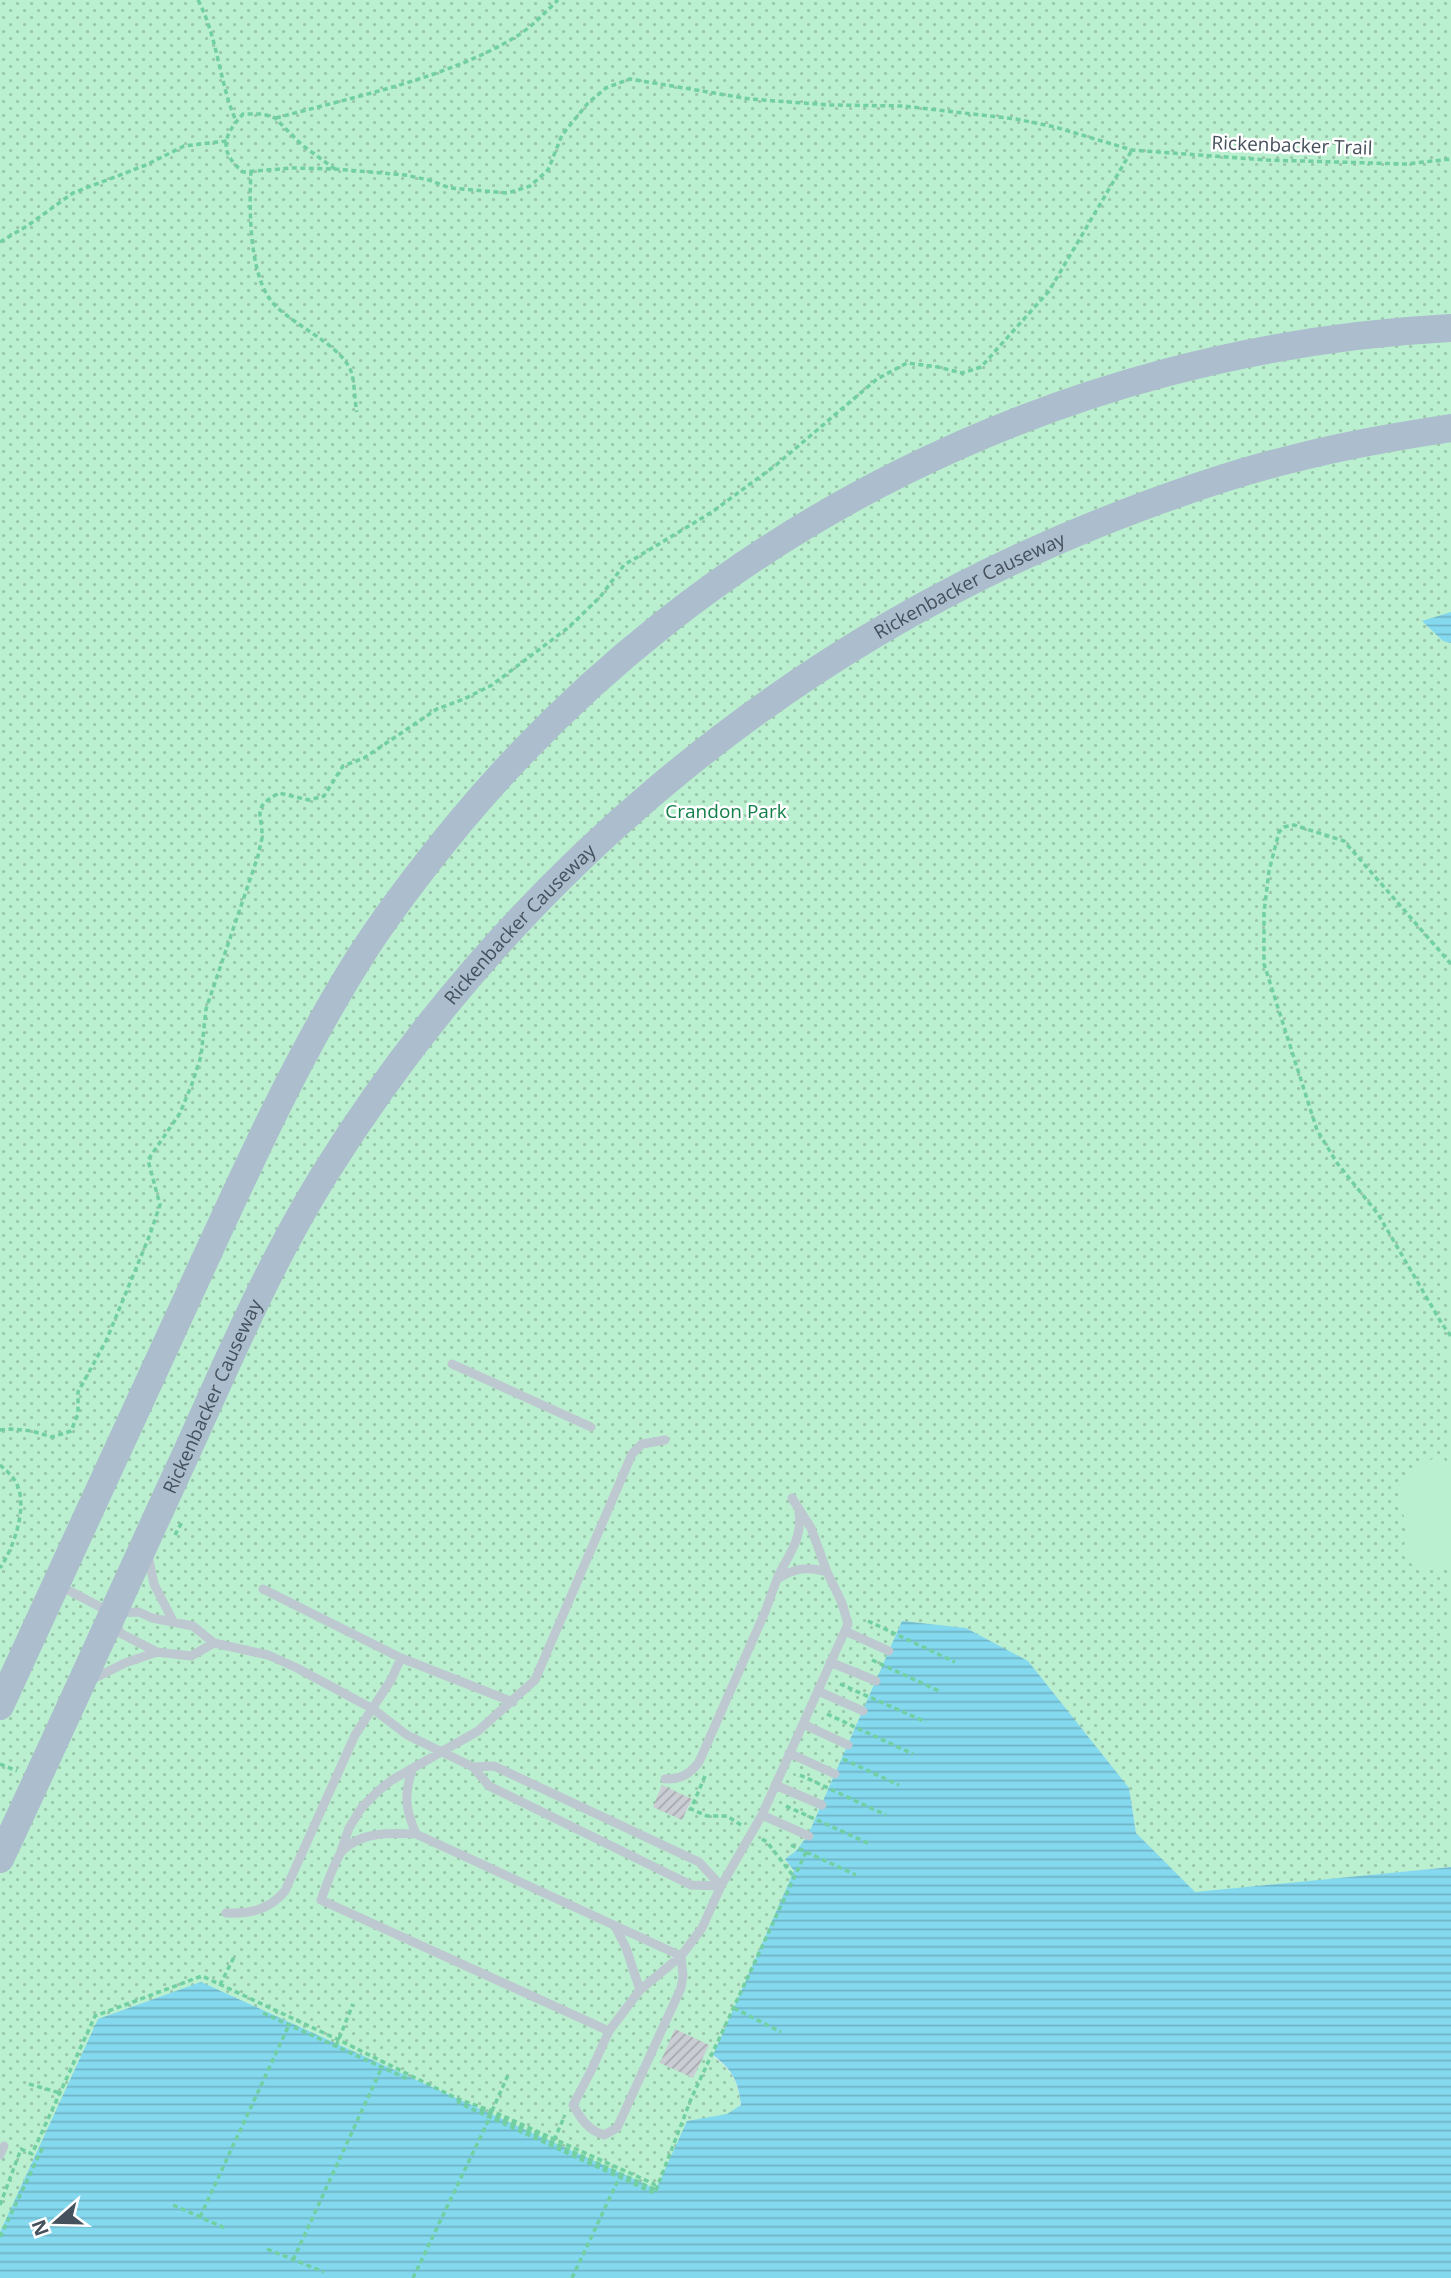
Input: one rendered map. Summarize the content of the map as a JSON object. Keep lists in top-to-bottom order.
{
  "streets": {
    "main road": ["Rickenbacker Causeway"],
    "path": ["Rickenbacker Trail"]
  },
  "parks": ["Crandon Park"],
  "north": "left"
}
